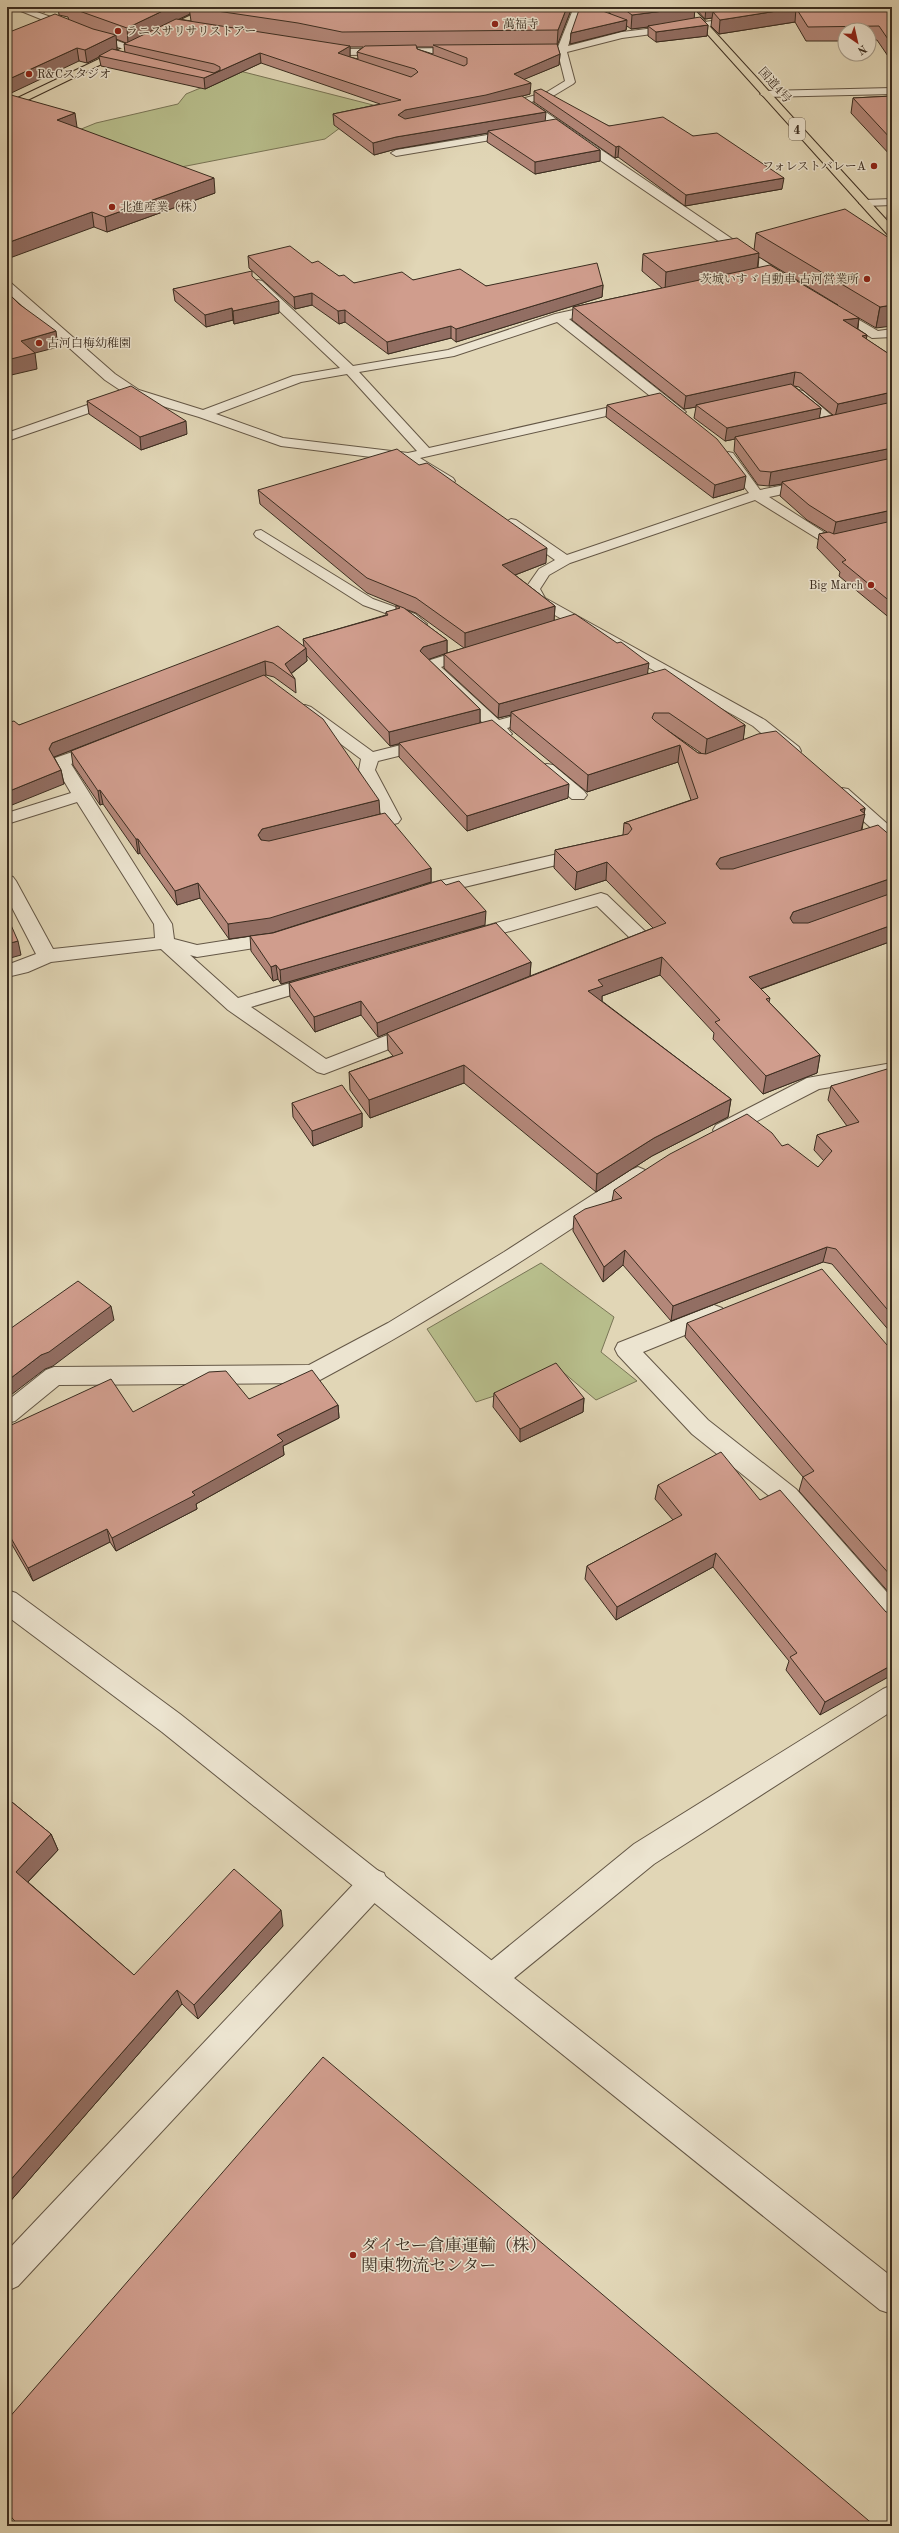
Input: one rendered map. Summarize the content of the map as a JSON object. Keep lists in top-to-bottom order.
{
  "streets": {
    "main road": ["国道4号", "4"]
  },
  "places": [
    "萬福寺",
    "ラニスサリサリストアー",
    "R&Cスタジオ",
    "フォレストバレーA",
    "北進産業（株）",
    "茨城いすゞ自動車 古河営業所",
    "古河白梅幼稚園",
    "Big March",
    "ダイセー倉庫運輸（株） 関東物流センター"
  ],
  "north": "bottom right"
}
